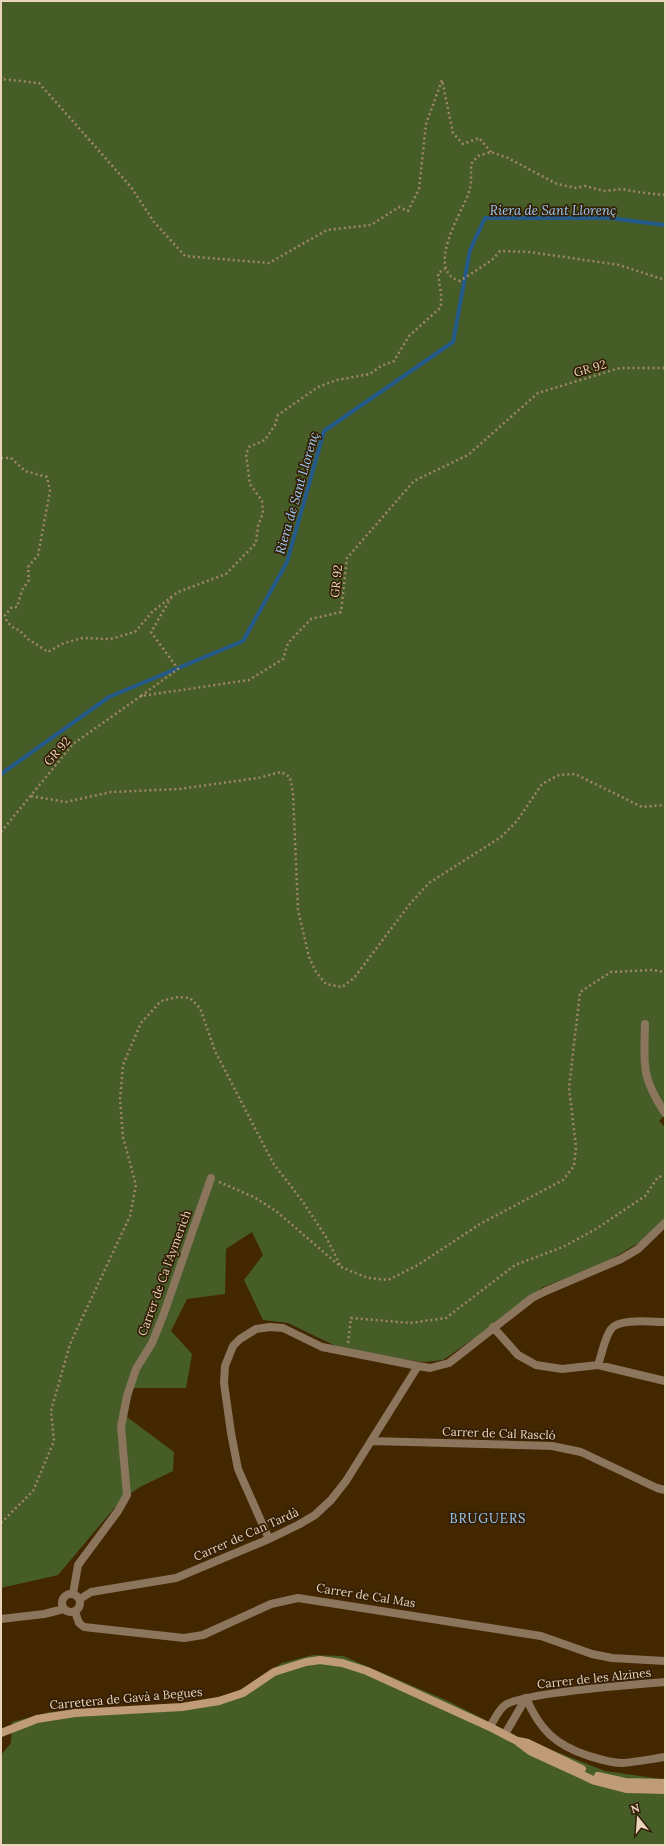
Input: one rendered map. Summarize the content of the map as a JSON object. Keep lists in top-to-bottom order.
{
  "streets": {
    "main road": ["Carretera de Gavà a Begues"],
    "street": [
      "Carrer de Ca l'Aymerich",
      "Carrer de Cal Rascló",
      "Carrer de Can Tardà",
      "Carrer de Cal Mas",
      "Carrer de les Alzines"
    ],
    "path": ["GR 92"]
  },
  "crossings": [
    ["Carrer de Ca l'Aymerich", "Carrer de Can Tardà"],
    ["Carrer de Ca l'Aymerich", "Carrer de Cal Mas"],
    ["Carrer de Cal Rascló", "Carrer de Can Tardà"],
    ["Carrer de Can Tardà", "Carrer de Cal Mas"],
    ["Carrer de les Alzines", "Carretera de Gavà a Begues"]
  ],
  "districts": ["BRUGUERS"],
  "water": ["Riera de Sant Llorenç"],
  "north": "top"
}
